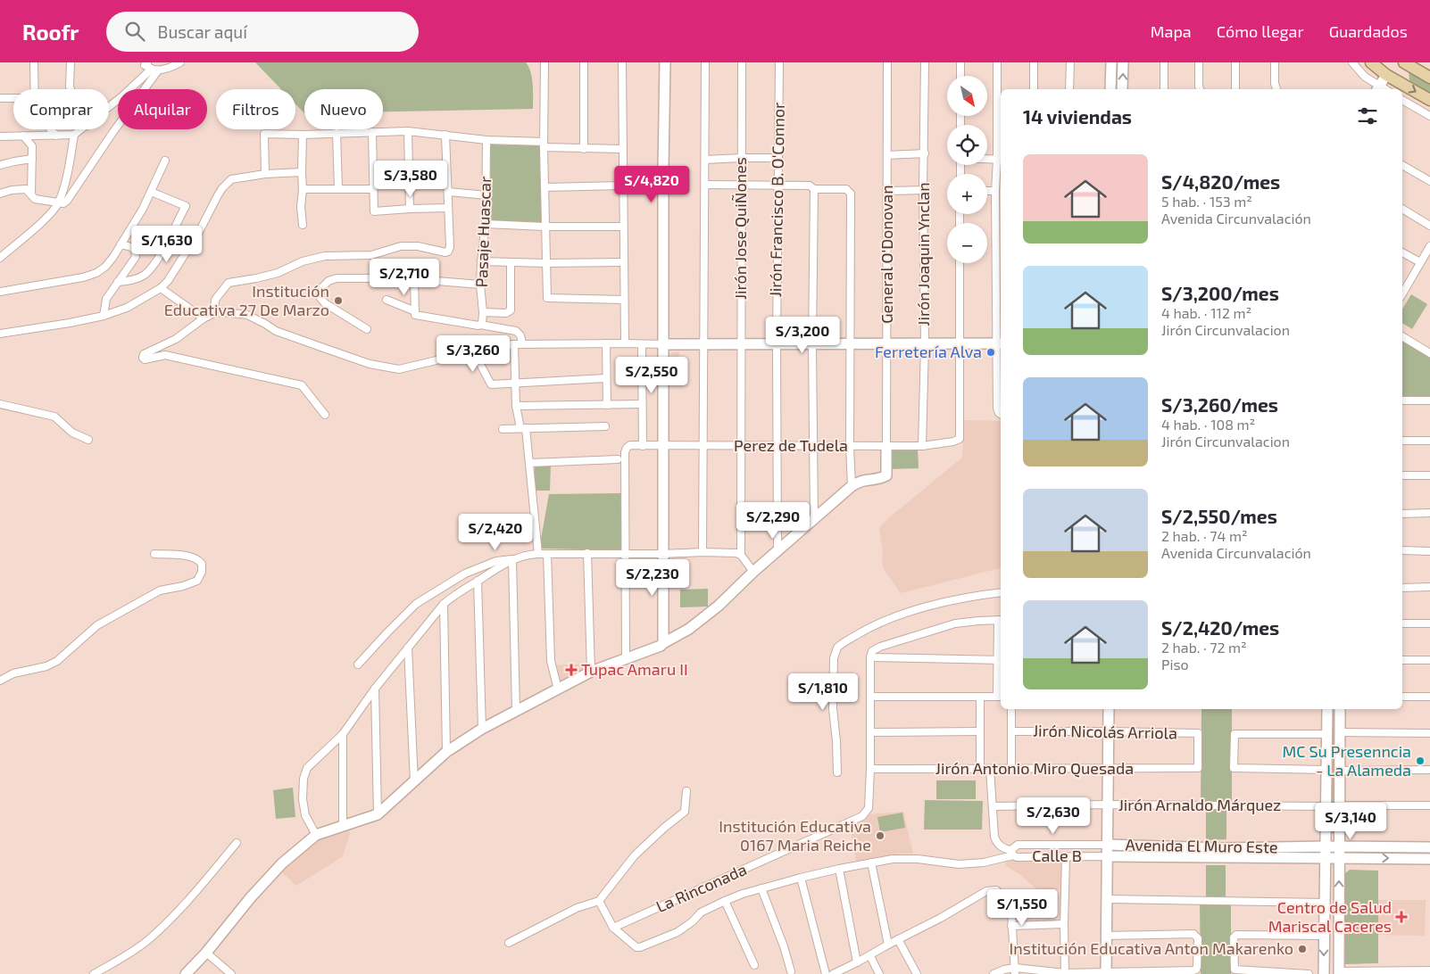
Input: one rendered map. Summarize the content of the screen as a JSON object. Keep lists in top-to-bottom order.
{
  "streets": {
    "street": [
      "Jirón Francisco B. O'Connor",
      "Jirón Jose QuiÑones",
      "Pasaje Huascar",
      "General O'Donovan",
      "Jirón Joaquin Ynclan",
      "Perez de Tudela",
      "Jirón Nicolás Arriola",
      "Jirón Antonio Miro Quesada",
      "Jirón Arnaldo Márquez",
      "Avenida El Muro Este",
      "Calle B",
      "La Rinconada"
    ]
  },
  "crossings": [
    ["Jirón Francisco B. O'Connor", "Perez de Tudela"],
    ["Jirón Jose QuiÑones", "Perez de Tudela"],
    ["General O'Donovan", "Perez de Tudela"],
    ["Jirón Joaquin Ynclan", "Perez de Tudela"],
    ["Jirón Nicolás Arriola", "Jirón Antonio Miro Quesada"],
    ["Jirón Antonio Miro Quesada", "Calle B"],
    ["Jirón Antonio Miro Quesada", "La Rinconada"],
    ["Jirón Arnaldo Márquez", "Calle B"],
    ["Avenida El Muro Este", "Calle B"]
  ],
  "places": {
    "other": [
      "Institución Educativa 27 De Marzo",
      "Ferretería Alva",
      "MC Su Presenncia - La Alameda",
      "Institución Educativa 0167 Maria Reiche",
      "Institución Educativa Anton Makarenko"
    ],
    "health": ["Tupac Amaru II", "Centro de Salud Mariscal Caceres"]
  },
  "north": "bottom right",
  "page": {
    "header": "Roofr",
    "search": "Buscar aquí",
    "nav": ["Mapa", "Cómo llegar", "Guardados"],
    "map_buttons": ["+", "−"],
    "chip": [
      "Comprar",
      "Alquilar",
      "Filtros",
      "Nuevo"
    ],
    "heading": "14 viviendas",
    "list": [
      {
        "name": "S/4,820/mes",
        "note": "5 hab. · 153 m² · Avenida Circunvalación"
      },
      {
        "name": "S/3,200/mes",
        "note": "4 hab. · 112 m² · Jirón Circunvalacion"
      },
      {
        "name": "S/3,260/mes",
        "note": "4 hab. · 108 m² · Jirón Circunvalacion"
      },
      {
        "name": "S/2,550/mes",
        "note": "2 hab. · 74 m² · Avenida Circunvalación"
      },
      {
        "name": "S/2,420/mes",
        "note": "2 hab. · 72 m² · Piso"
      }
    ],
    "price": [
      "S/3,580",
      "S/4,820",
      "S/1,630",
      "S/2,710",
      "S/3,200",
      "S/3,260",
      "S/2,550",
      "S/2,290",
      "S/2,420",
      "S/2,230",
      "S/1,810",
      "S/2,630",
      "S/3,140",
      "S/1,550"
    ]
  }
}
